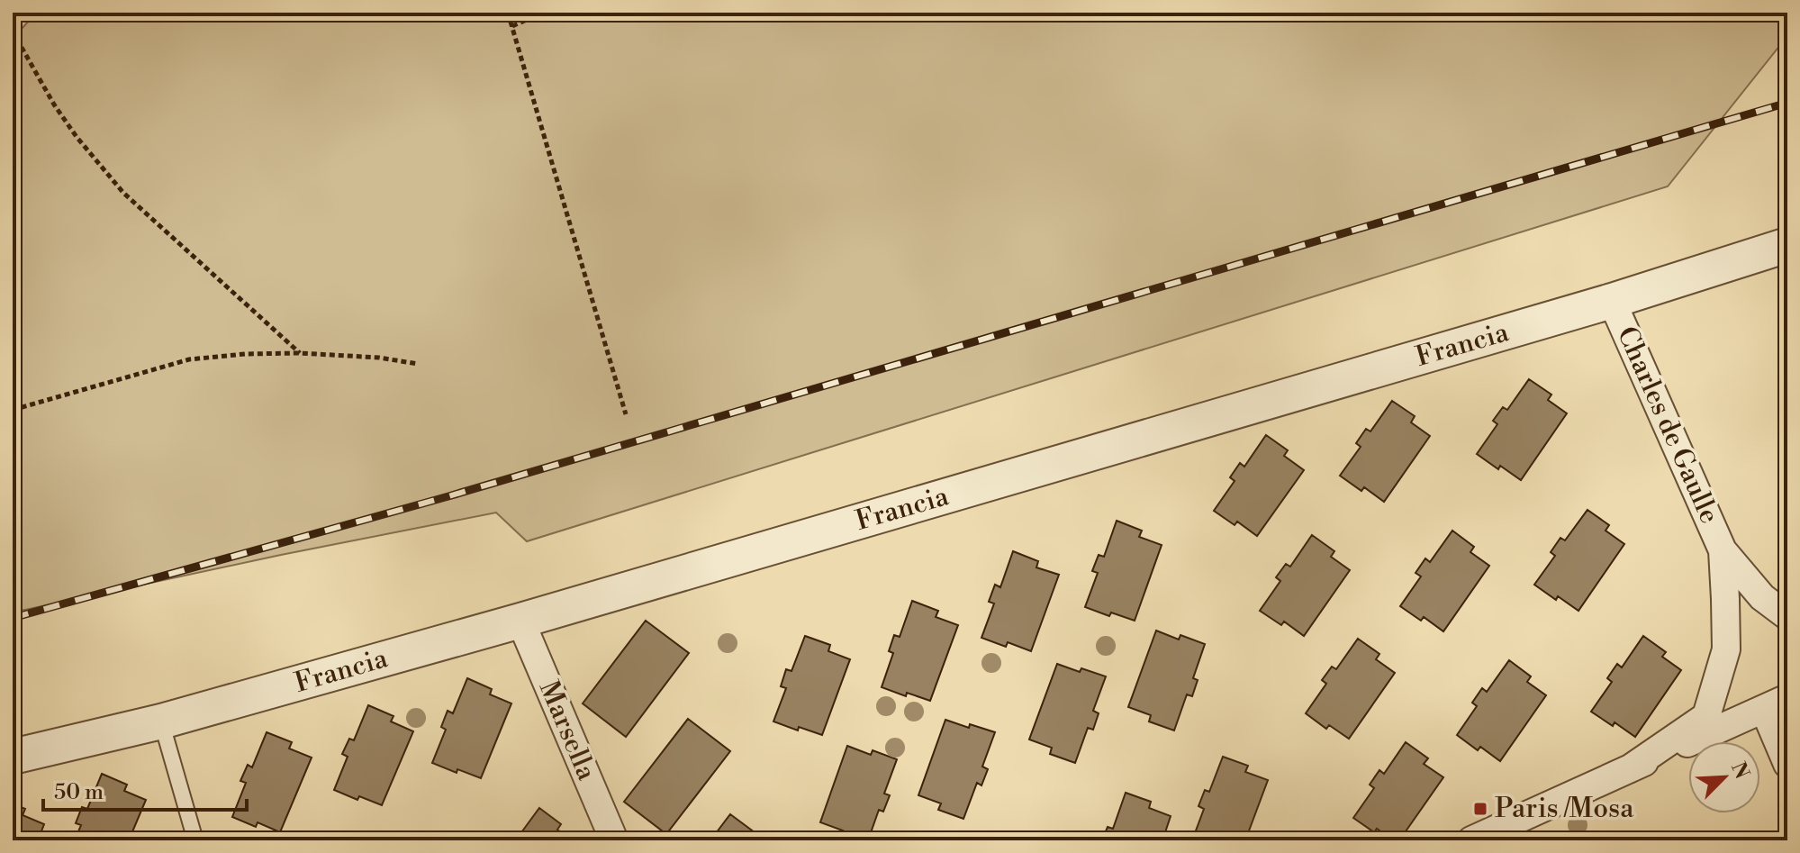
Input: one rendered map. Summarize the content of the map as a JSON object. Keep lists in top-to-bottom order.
{
  "streets": {
    "street": ["Francia", "Charles de Gaulle", "Marsella"]
  },
  "crossings": [
    ["Francia", "Charles de Gaulle"],
    ["Francia", "Marsella"]
  ],
  "places": {
    "transit": ["Paris /Mosa"]
  },
  "scale_bar": "50 m",
  "north": "top right"
}
